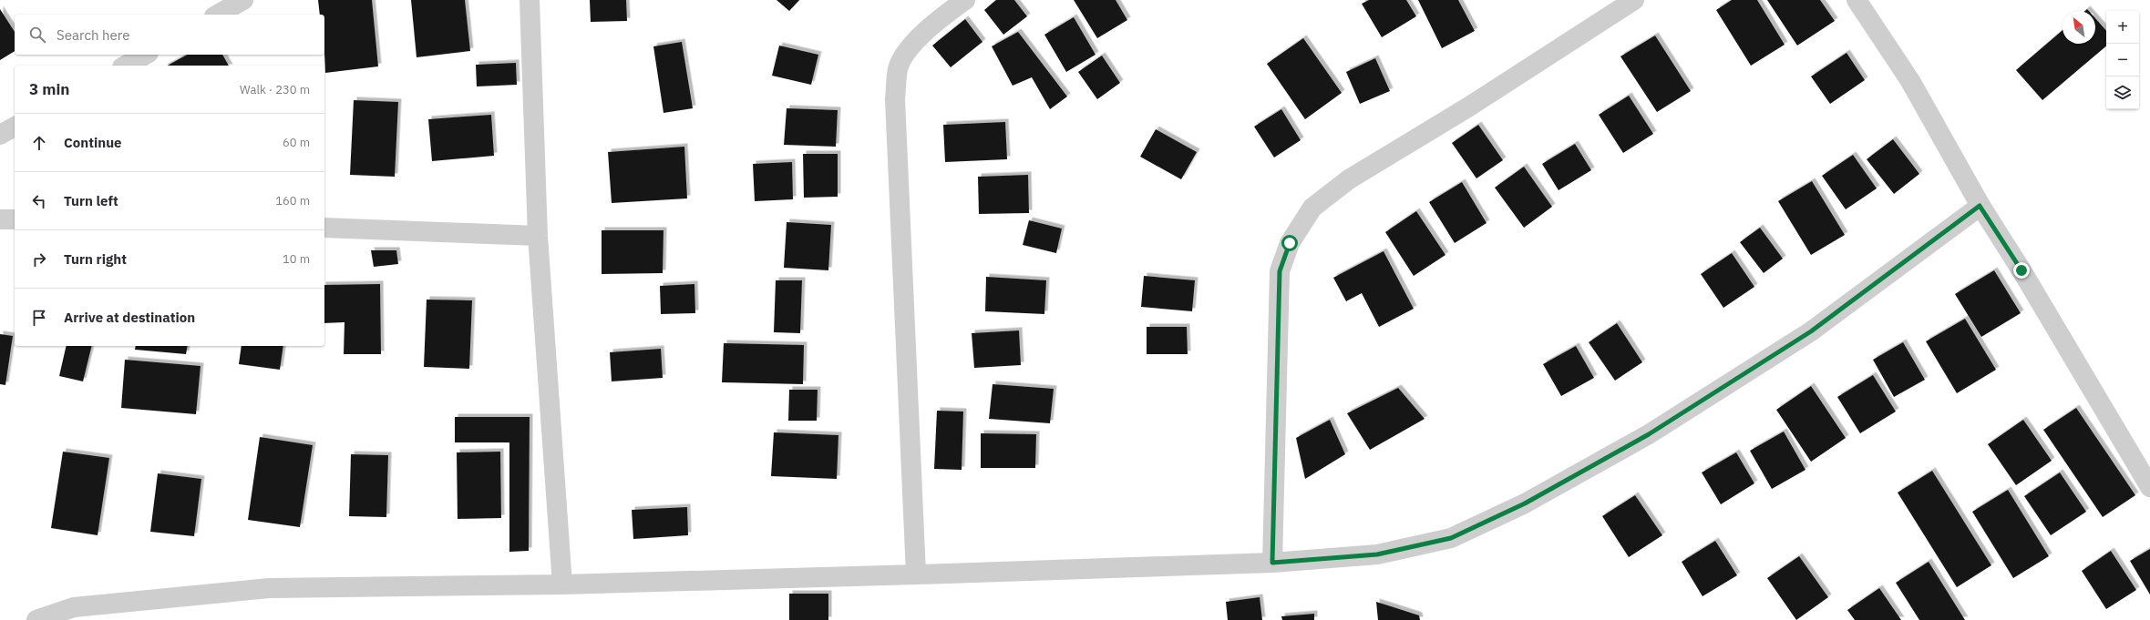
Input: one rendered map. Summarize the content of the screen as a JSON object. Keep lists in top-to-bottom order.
{
  "north": "top left",
  "page": {
    "map_buttons": ["+", "−"],
    "search": "Search here",
    "heading": ["3 min", "Walk · 230 m"],
    "list": [
      ["Continue", "60 m"],
      ["Turn left", "160 m"],
      ["Turn right", "10 m"],
      "Arrive at destination"
    ]
  }
}
